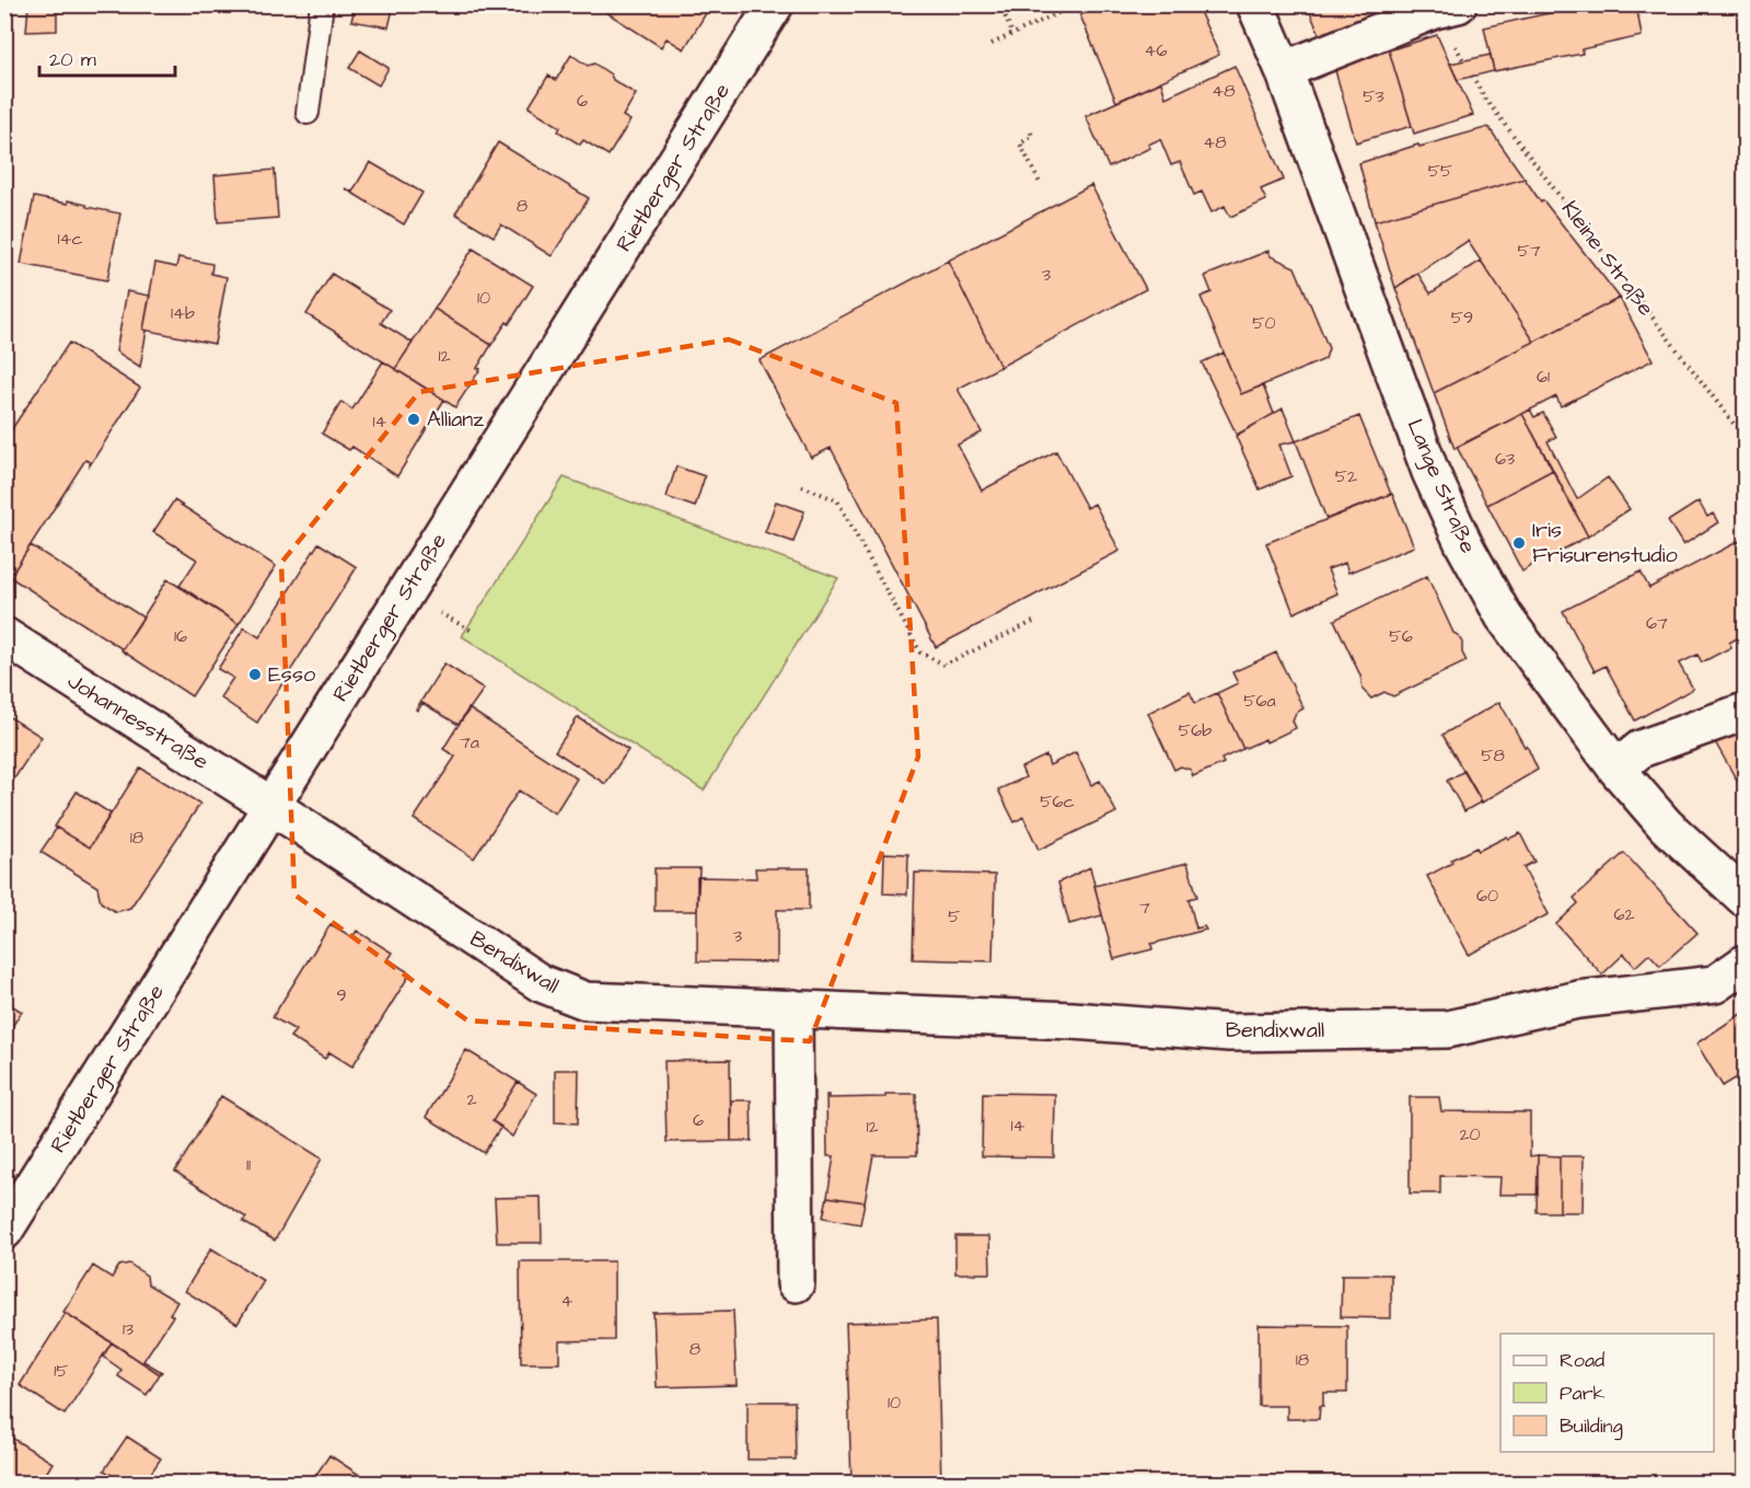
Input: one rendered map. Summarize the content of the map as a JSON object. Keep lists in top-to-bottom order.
{
  "streets": {
    "street": [
      "Rietberger Straße",
      "Lange Straße",
      "Johannesstraße",
      "Bendixwall"
    ],
    "path": ["Kleine Straße"]
  },
  "crossings": [
    ["Rietberger Straße", "Johannesstraße"],
    ["Rietberger Straße", "Bendixwall"],
    ["Johannesstraße", "Bendixwall"]
  ],
  "places": ["Allianz", "Iris Frisurenstudio", "Esso"],
  "house_numbers": [
    "46",
    "48",
    "53",
    "6",
    "48",
    "55",
    "8",
    "14c",
    "57",
    "3",
    "10",
    "14b",
    "59",
    "50",
    "12",
    "61",
    "14",
    "63",
    "52",
    "67",
    "16",
    "56",
    "56a",
    "56b",
    "7a",
    "58",
    "56c",
    "18",
    "60",
    "7",
    "62",
    "5",
    "3",
    "9",
    "2",
    "6",
    "14",
    "12",
    "20",
    "11",
    "4",
    "13",
    "8",
    "18",
    "15",
    "10"
  ],
  "legend": ["Road", "Park", "Building"],
  "scale_bar": "20 m"
}
